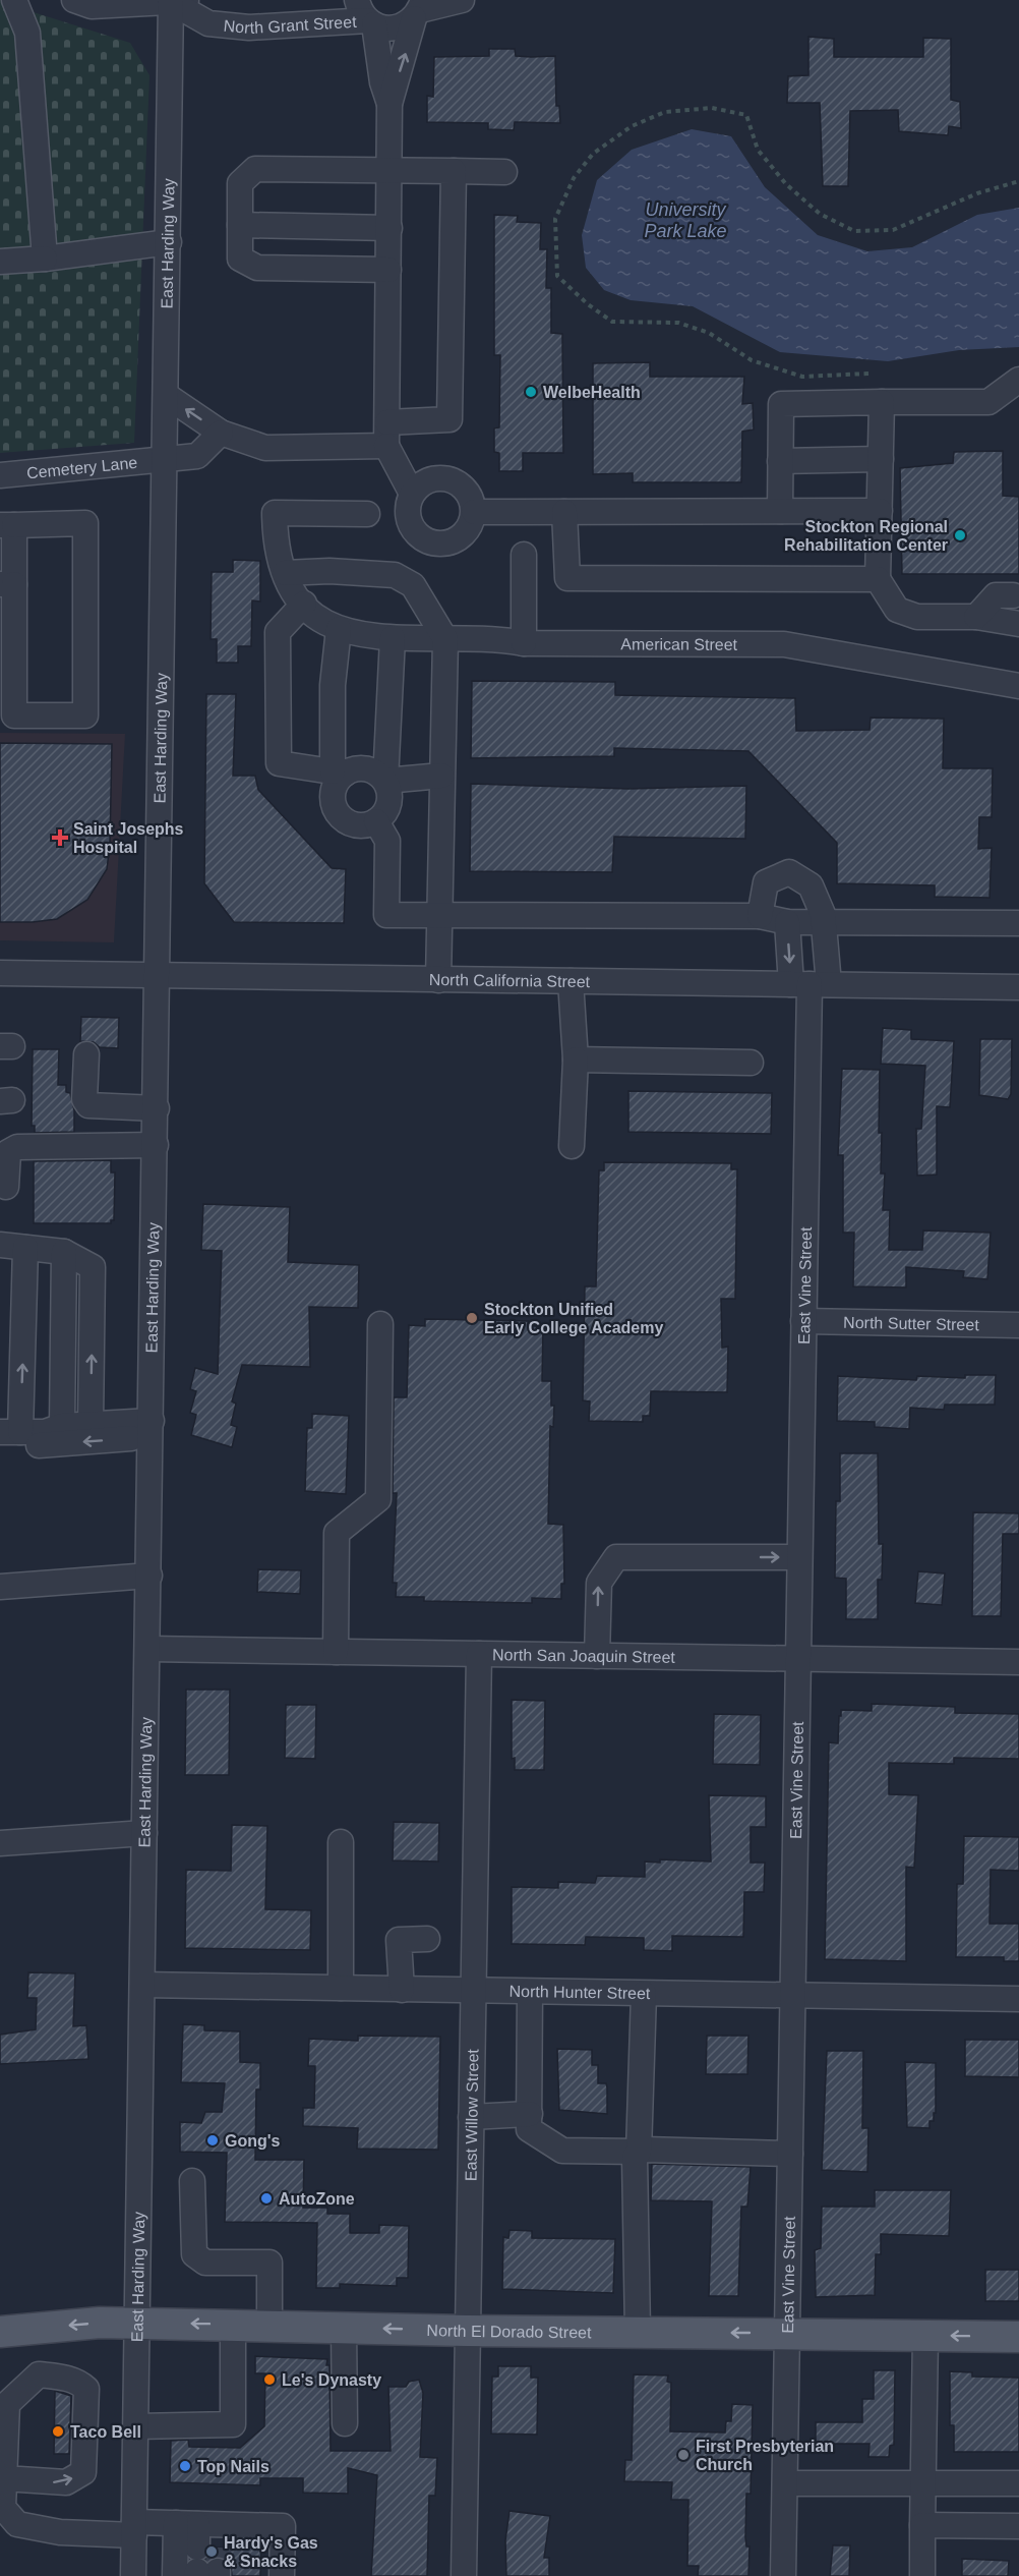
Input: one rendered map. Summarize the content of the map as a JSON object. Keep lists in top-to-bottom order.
{
  "streets": {
    "main road": ["North El Dorado Street"],
    "street": [
      "North Grant Street",
      "East Harding Way",
      "Cemetery Lane",
      "American Street",
      "North California Street",
      "East Vine Street",
      "North Sutter Street",
      "North San Joaquin Street",
      "North Hunter Street",
      "East Willow Street"
    ]
  },
  "crossings": [
    ["North Grant Street", "East Harding Way"],
    ["East Harding Way", "Cemetery Lane"],
    ["East Harding Way", "North California Street"],
    ["East Harding Way", "North San Joaquin Street"],
    ["East Harding Way", "North Hunter Street"],
    ["East Harding Way", "North El Dorado Street"],
    ["North California Street", "East Vine Street"],
    ["East Vine Street", "North Sutter Street"],
    ["East Vine Street", "North San Joaquin Street"],
    ["East Vine Street", "North Hunter Street"],
    ["East Vine Street", "North El Dorado Street"],
    ["North San Joaquin Street", "East Willow Street"],
    ["North Hunter Street", "East Willow Street"],
    ["East Willow Street", "North El Dorado Street"]
  ],
  "one_way": ["North El Dorado Street"],
  "water": ["University Park Lake"],
  "places": {
    "other": [
      "WelbeHealth",
      "Stockton Regional Rehabilitation Center",
      "Stockton Unified Early College Academy",
      "Gong's",
      "AutoZone",
      "Le's Dynasty",
      "Taco Bell",
      "First Presbyterian Church",
      "Top Nails",
      "Hardy's Gas & Snacks"
    ],
    "health": ["Saint Josephs Hospital"]
  }
}
